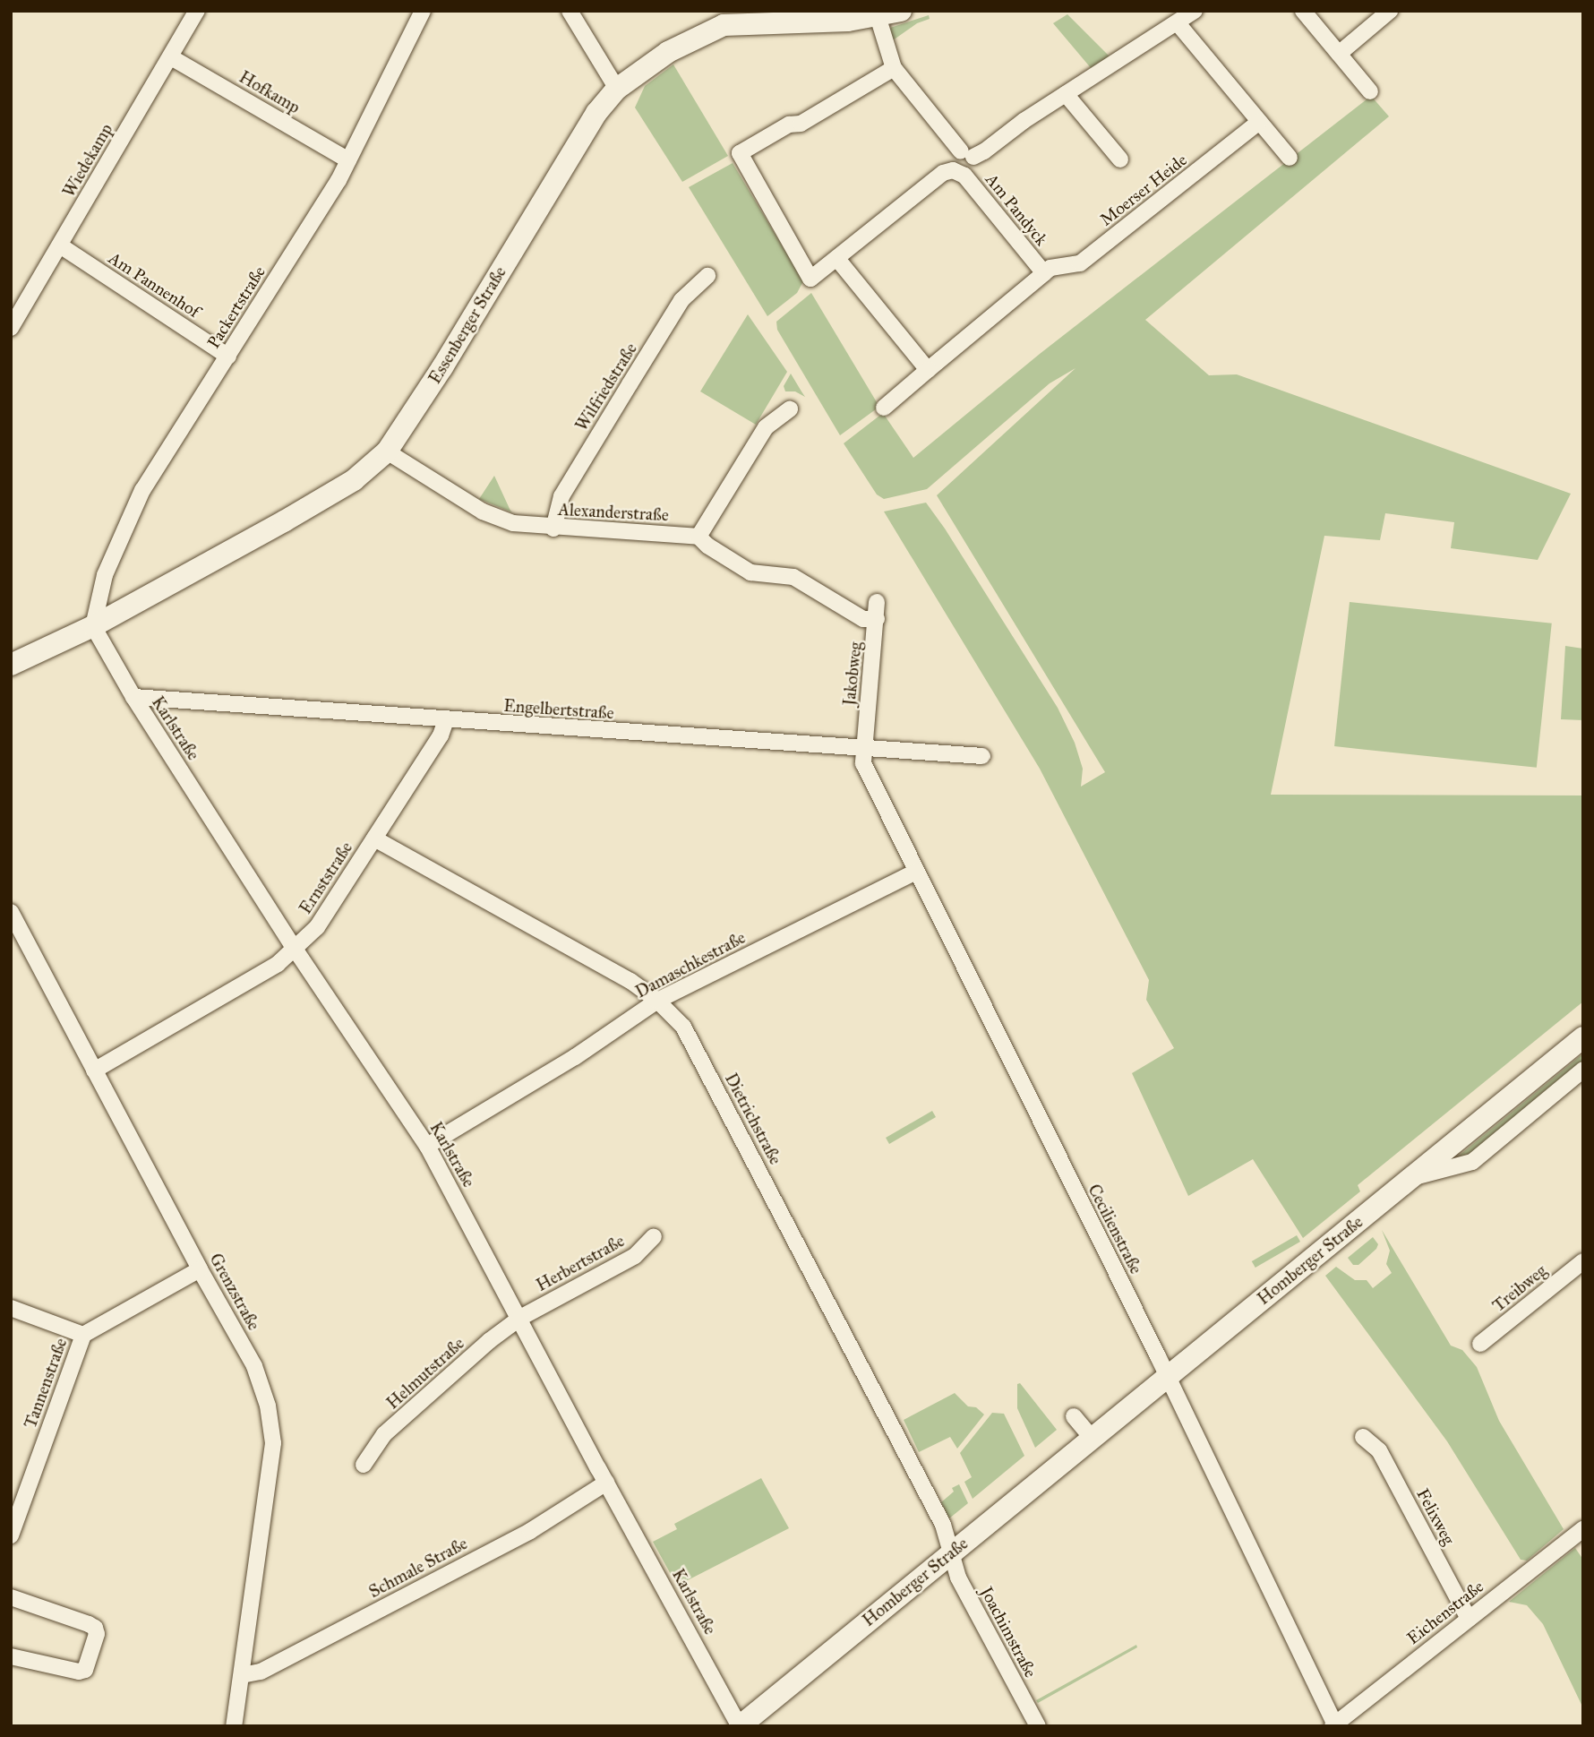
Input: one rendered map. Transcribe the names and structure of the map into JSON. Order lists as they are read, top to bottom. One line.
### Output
{"streets":{"street":["Hofkamp","Wiedekamp","Moerser Heide","Am Pandyck","Am Pannenhof","Packertstraße","Essenberger Straße","Wilfriedstraße","Alexanderstraße","Jakobweg","Engelbertstraße","Karlstraße","Ernststraße","Damaschkestraße","Dietrichstraße","Cecilienstraße","Homberger Straße","Herbertstraße","Treibweg","Grenzstraße","Helmutstraße","Tannenstraße","Felixweg","Schmale Straße","Eichenstraße","Joachimstraße"]},"crossings":[["Hofkamp","Wiedekamp"],["Hofkamp","Packertstraße"],["Wiedekamp","Am Pannenhof"],["Moerser Heide","Am Pandyck"],["Am Pannenhof","Packertstraße"],["Packertstraße","Essenberger Straße"],["Packertstraße","Karlstraße"],["Essenberger Straße","Alexanderstraße"],["Essenberger Straße","Karlstraße"],["Wilfriedstraße","Alexanderstraße"],["Jakobweg","Engelbertstraße"],["Jakobweg","Cecilienstraße"],["Engelbertstraße","Karlstraße"],["Engelbertstraße","Ernststraße"],["Engelbertstraße","Cecilienstraße"],["Karlstraße","Ernststraße"],["Karlstraße","Damaschkestraße"],["Karlstraße","Homberger Straße"],["Karlstraße","Herbertstraße"],["Karlstraße","Helmutstraße"],["Karlstraße","Schmale Straße"],["Ernststraße","Dietrichstraße"],["Ernststraße","Grenzstraße"],["Damaschkestraße","Dietrichstraße"],["Damaschkestraße","Cecilienstraße"],["Dietrichstraße","Homberger Straße"],["Dietrichstraße","Joachimstraße"],["Cecilienstraße","Homberger Straße"],["Cecilienstraße","Eichenstraße"],["Homberger Straße","Joachimstraße"],["Herbertstraße","Helmutstraße"],["Grenzstraße","Tannenstraße"],["Grenzstraße","Schmale Straße"],["Felixweg","Eichenstraße"]]}
